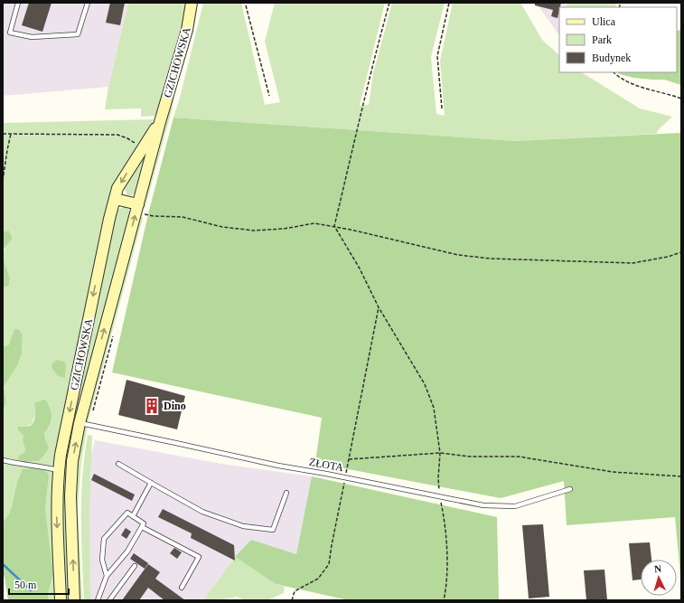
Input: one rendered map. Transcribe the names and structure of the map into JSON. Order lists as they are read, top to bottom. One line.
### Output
{"streets":{"street":["GZICHOWSKA"],"lane":["ZŁOTA"]},"crossings":[["GZICHOWSKA","ZŁOTA"]],"places":{"building":["Dino"]},"legend":["Ulica","Park","Budynek"],"scale_bar":"50 m","north":"top"}
